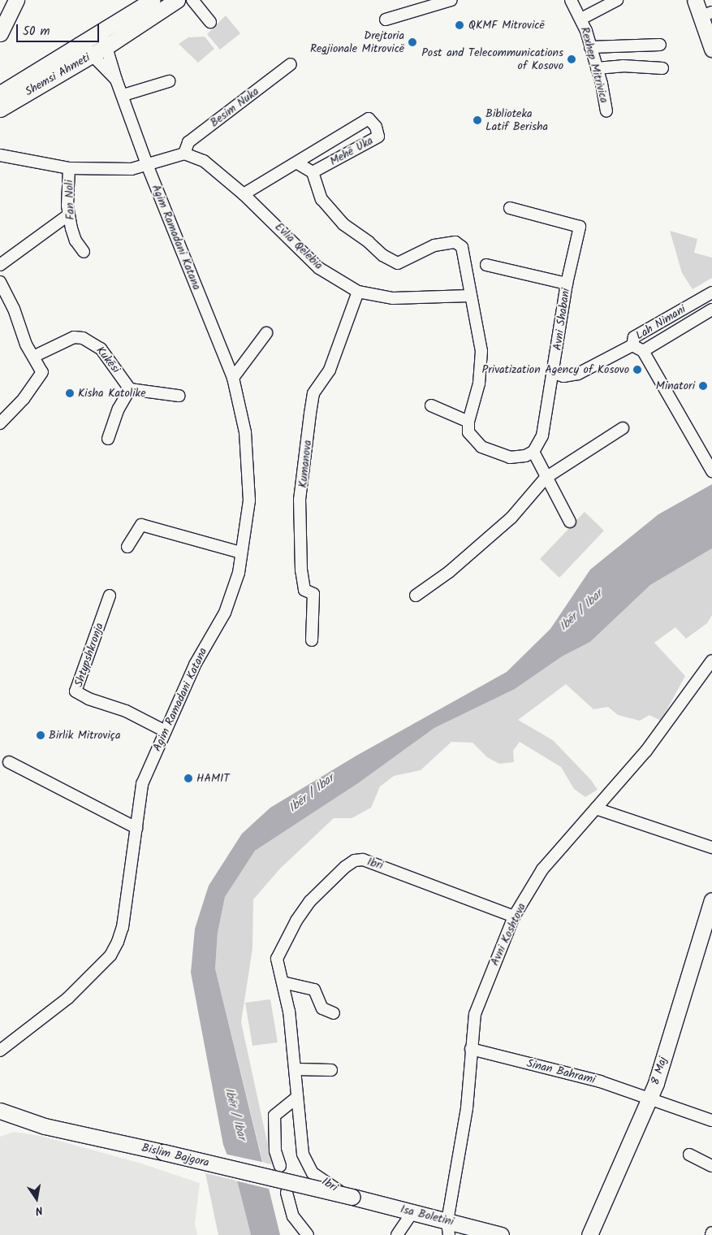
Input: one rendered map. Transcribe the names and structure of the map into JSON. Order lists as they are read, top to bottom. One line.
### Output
{"streets":{"main road":["Shemsi Ahmeti","8 Maj","Bislim Bajgora","Isa Boletini"],"street":["Rexhep Mitrivica","Besim Nuka","Mehë Uka","Fan Noli","Agim Ramadani Katana","Evlia Qelebia","Avni Shabani","Lah Nimani","Kukësi","Kumanova","Shtypshkronja","Ibri","Avni Koshtova","Sinan Bahrami"]},"crossings":[["Shemsi Ahmeti","Agim Ramadani Katana"],["Besim Nuka","Evlia Qelebia"],["Mehë Uka","Evlia Qelebia"],["Fan Noli","Agim Ramadani Katana"],["Agim Ramadani Katana","Shtypshkronja"],["Evlia Qelebia","Kumanova"],["Ibri","Avni Koshtova"],["Ibri","Bislim Bajgora"],["Ibri","Isa Boletini"],["Avni Koshtova","Sinan Bahrami"],["Avni Koshtova","Isa Boletini"],["8 Maj","Sinan Bahrami"],["Bislim Bajgora","Isa Boletini"]],"water":["Ibër / Ibar"],"places":["QKMF Mitrovicë","Drejtoria Regjionale Mitrovicë","Post and Telecommunications of Kosovo","Biblioteka Latif Berisha","Privatization Agency of Kosovo","Minatori","Kisha Katolike","Birlik Mitroviça","HAMIT"],"scale_bar":"50 m","north":"bottom"}
